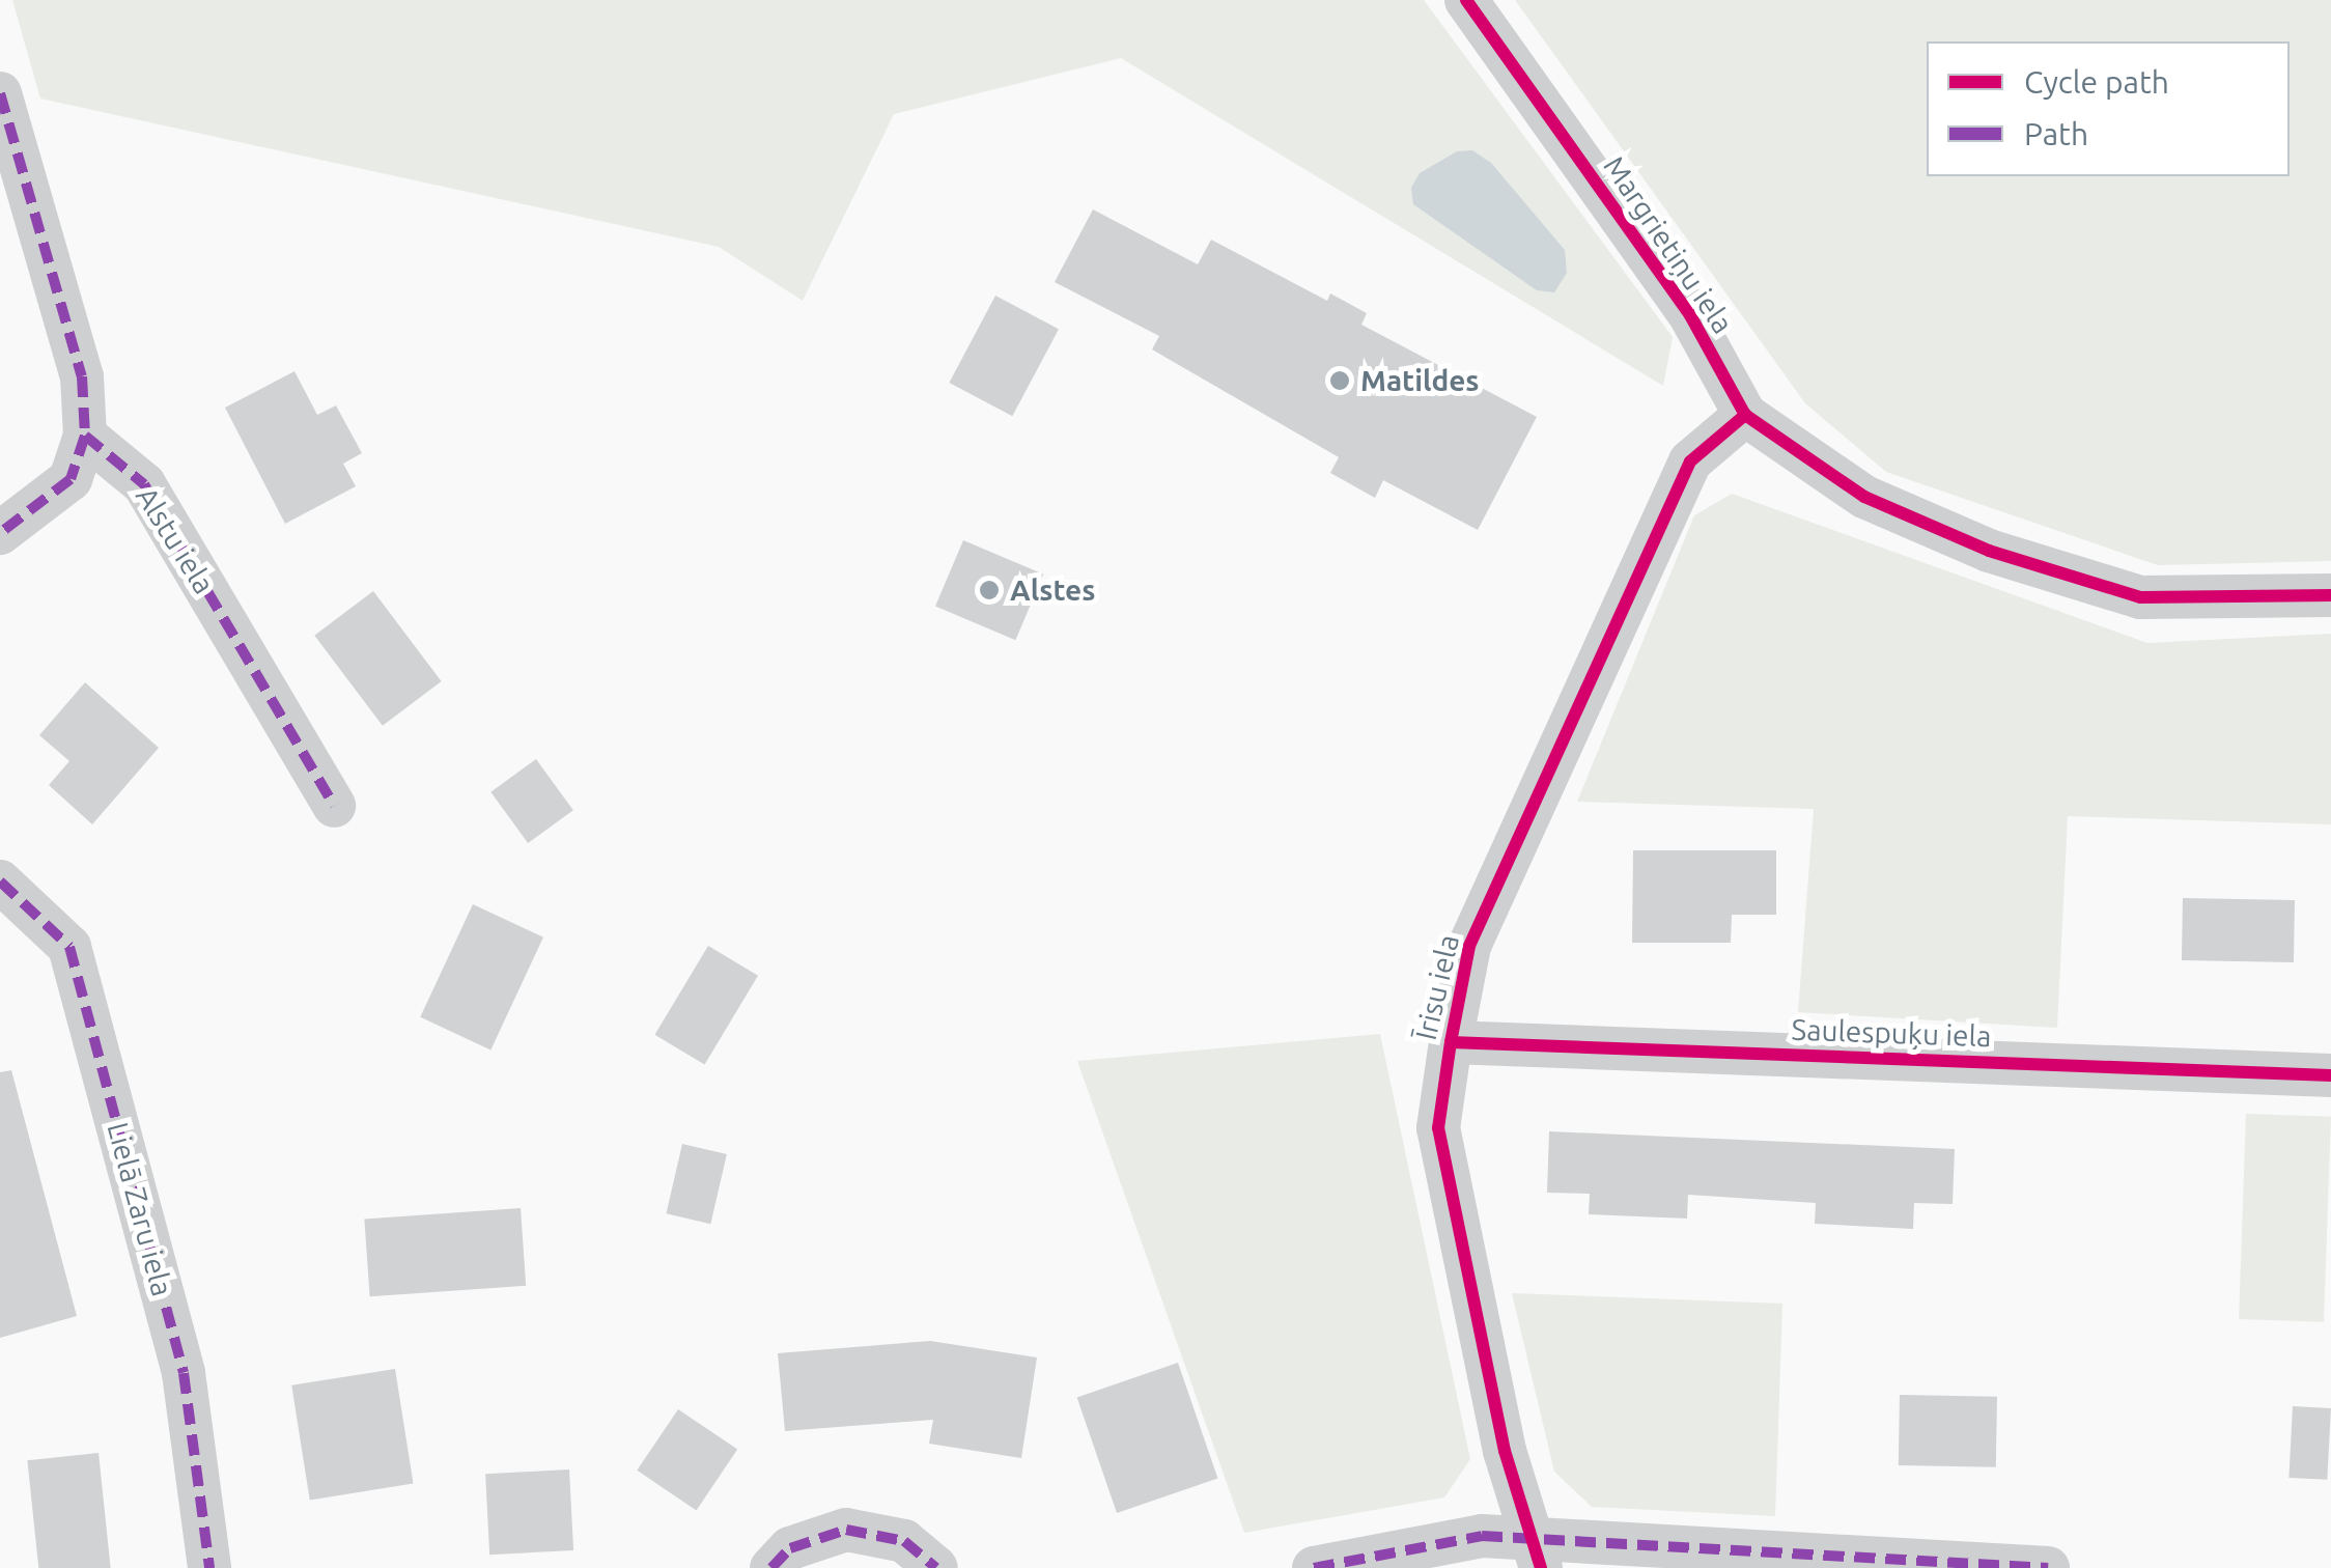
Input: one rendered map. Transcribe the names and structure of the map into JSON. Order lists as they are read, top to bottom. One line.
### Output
{"streets":{"street":["Margrietiņu iela","Alstu iela","Īrisu iela","Saulespuķu iela","Lielā Zaru iela"]},"crossings":[["Margrietiņu iela","Īrisu iela"],["Īrisu iela","Saulespuķu iela"]],"places":["Matildes","Alstes"],"legend":["Cycle path","Path"]}
